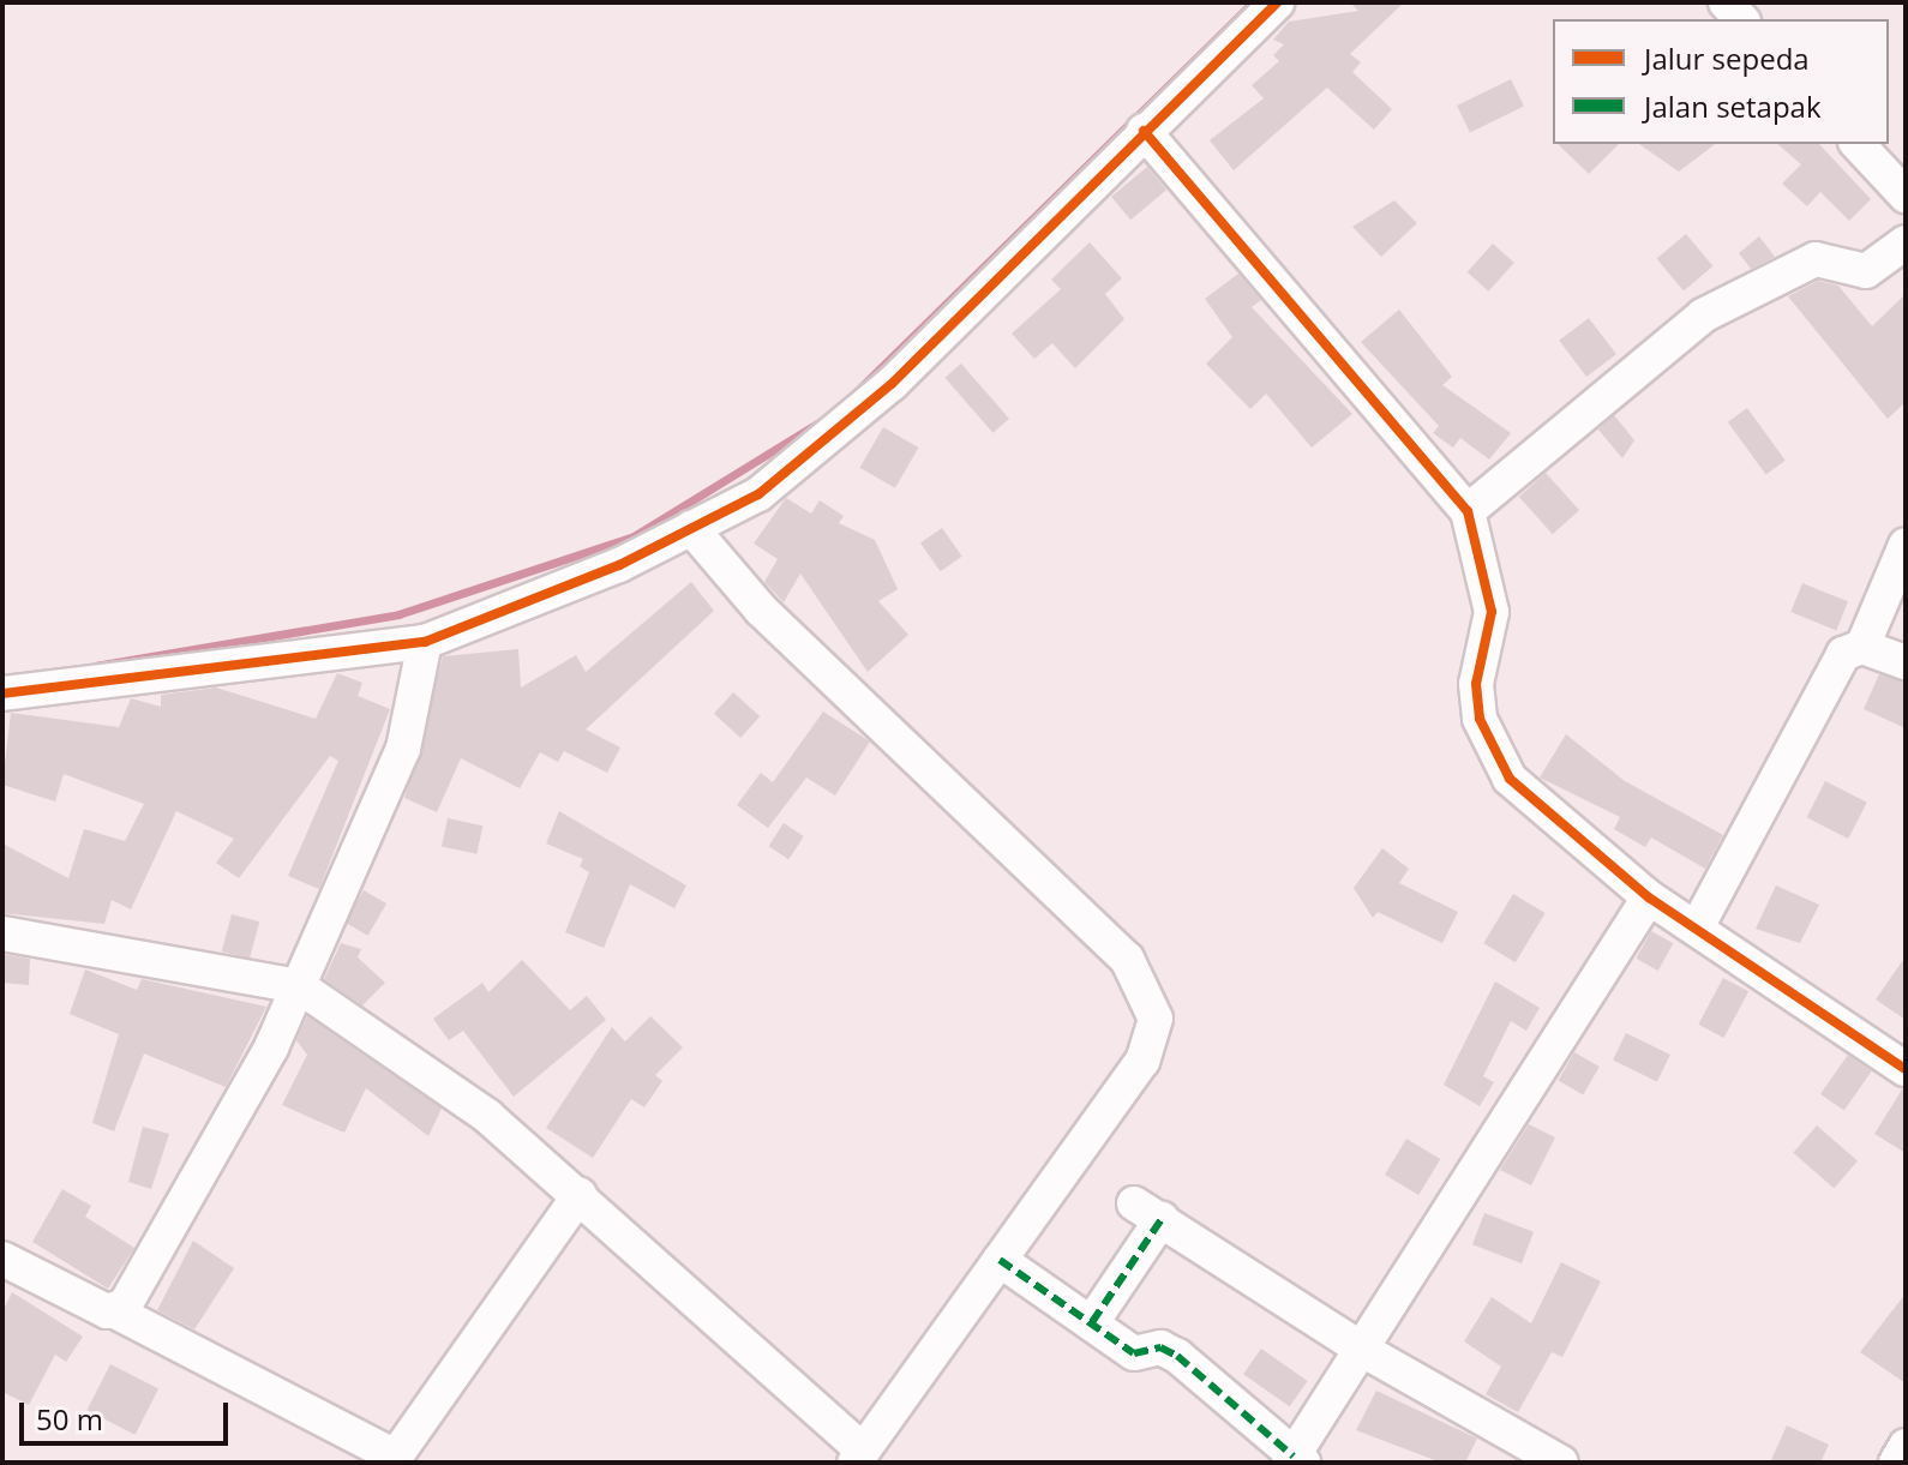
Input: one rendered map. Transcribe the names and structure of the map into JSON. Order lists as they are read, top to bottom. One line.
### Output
{"legend":["Jalur sepeda","Jalan setapak"],"scale_bar":"50 m"}
